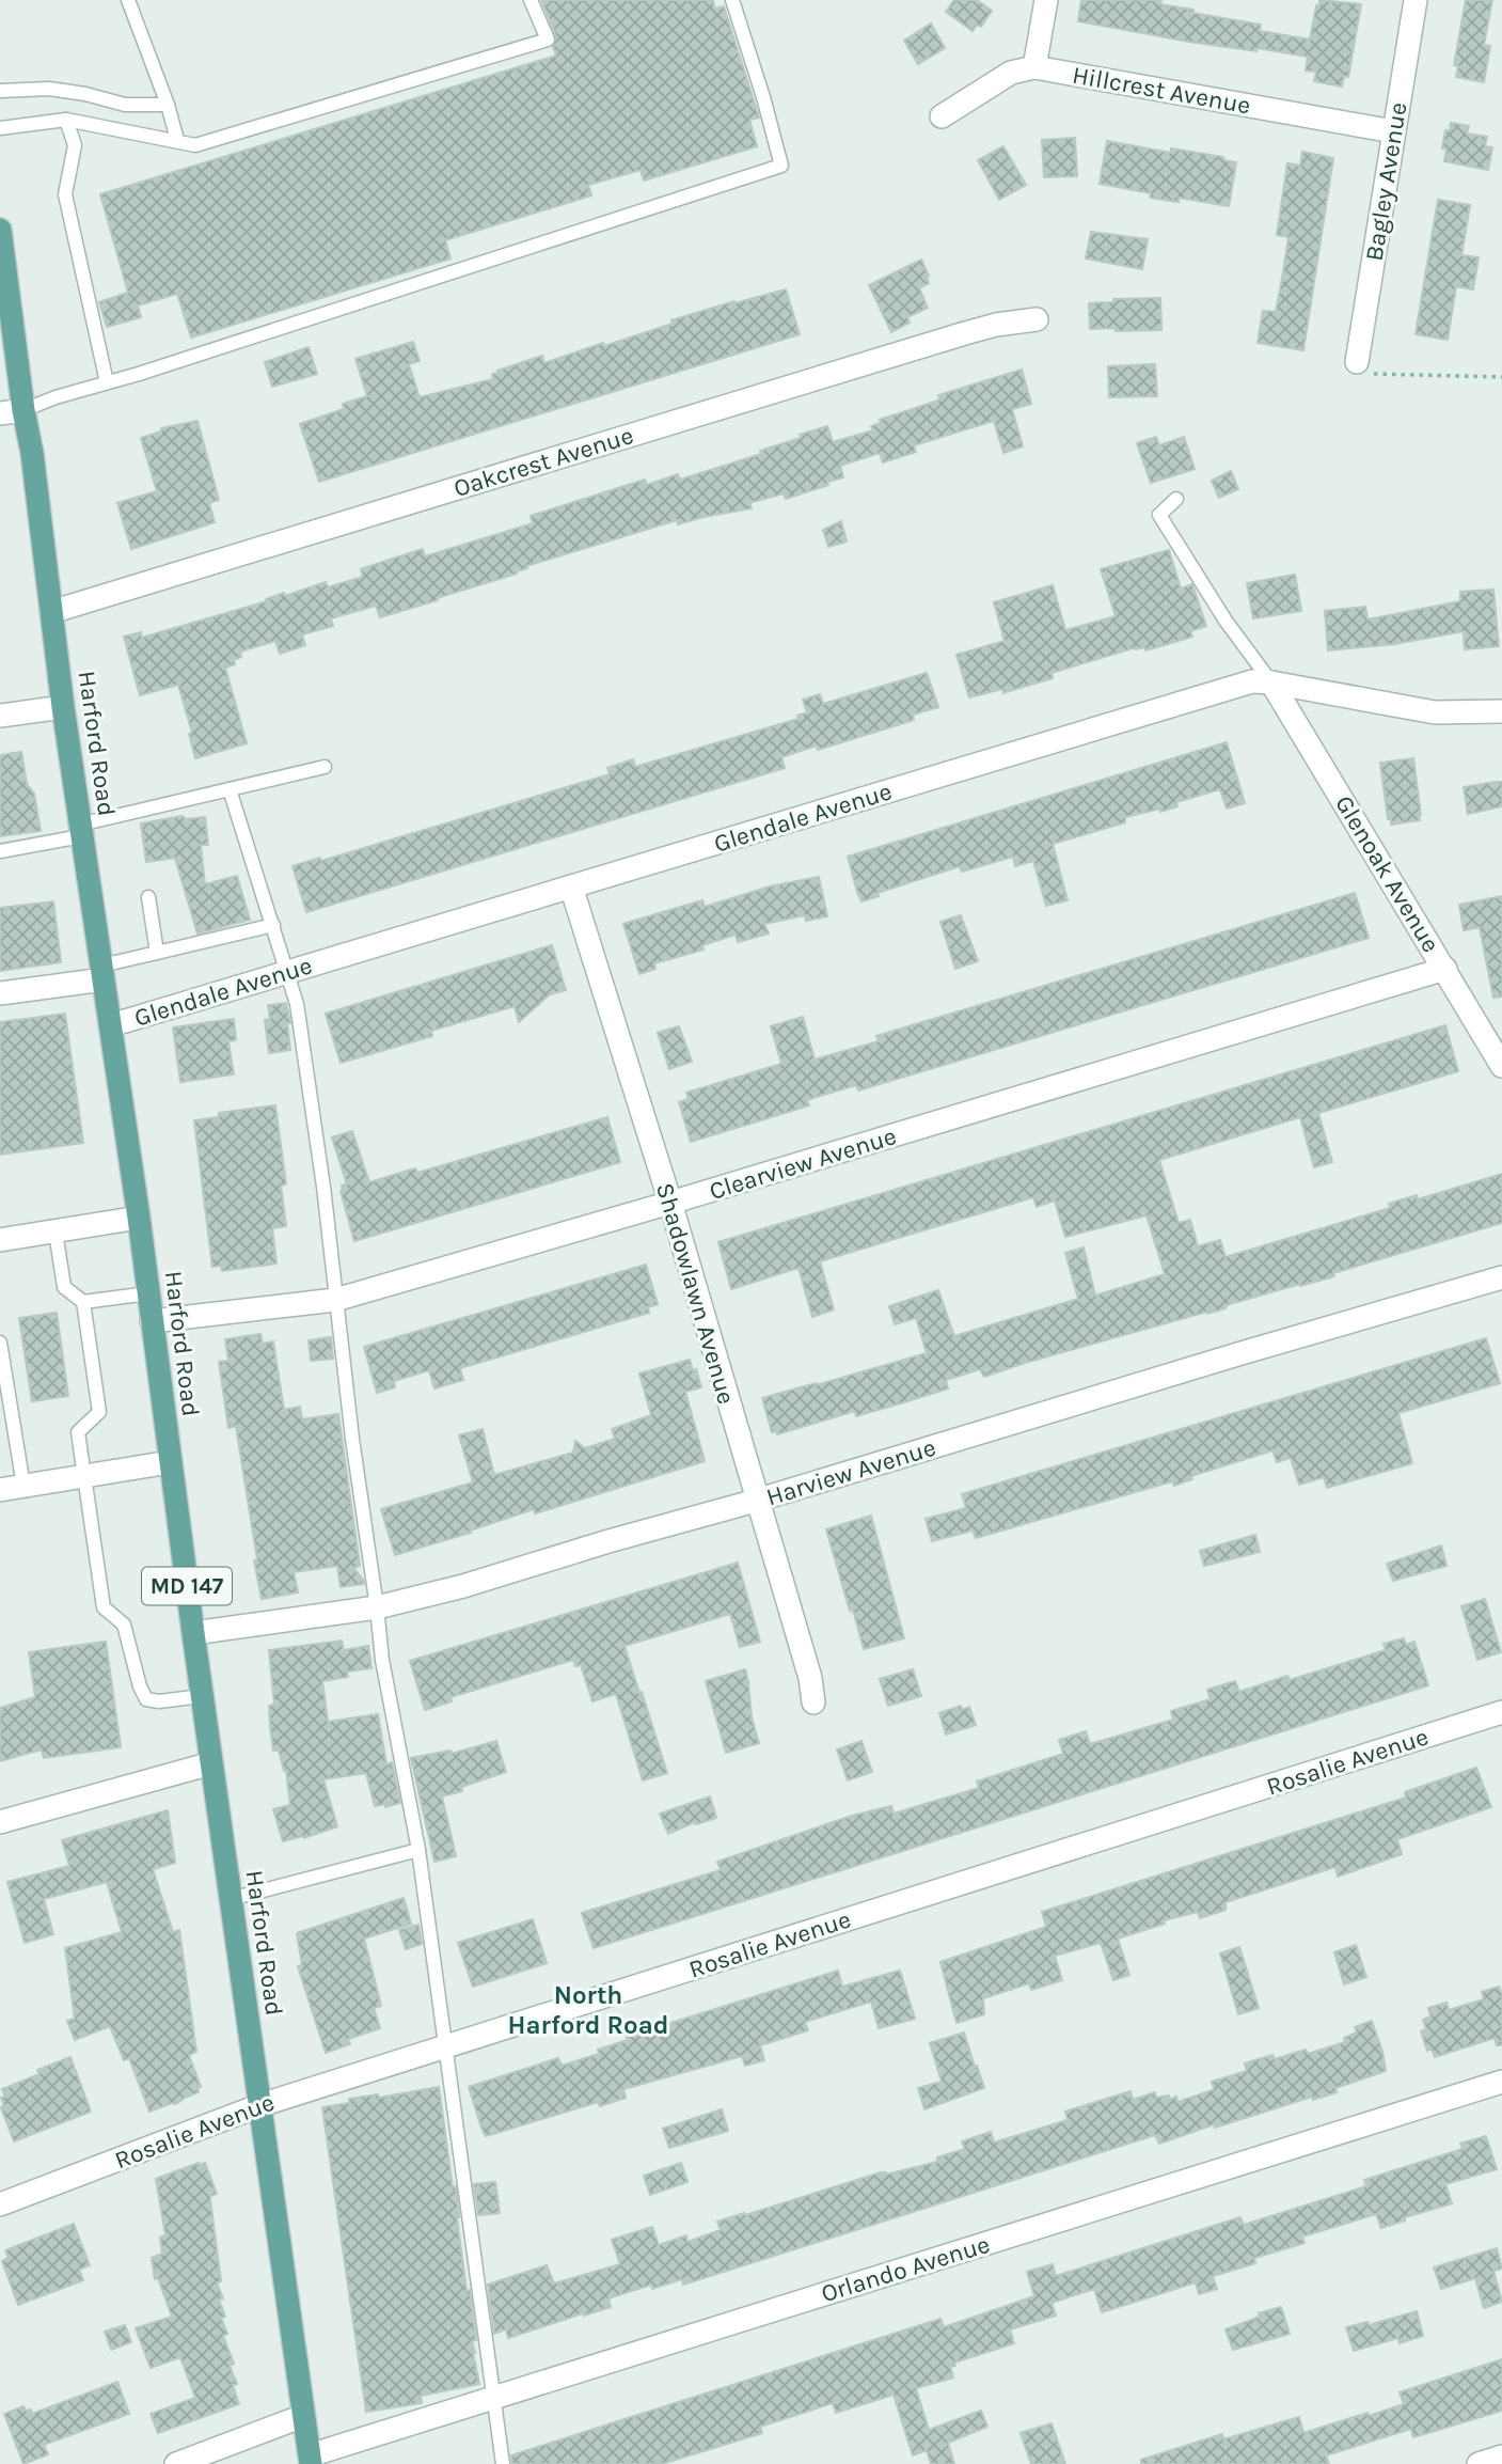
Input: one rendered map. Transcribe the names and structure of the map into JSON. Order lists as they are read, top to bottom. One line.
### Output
{"streets":{"main road":["Harford Road","MD 147"],"street":["Hillcrest Avenue","Bagley Avenue","Oakcrest Avenue","Glendale Avenue","Glenoak Avenue","Clearview Avenue","Shadowlawn Avenue","Harview Avenue","Rosalie Avenue","Orlando Avenue"]},"crossings":[["Hillcrest Avenue","Bagley Avenue"],["Oakcrest Avenue","Harford Road"],["Harford Road","Glendale Avenue"],["Harford Road","Clearview Avenue"],["Harford Road","Harview Avenue"],["Harford Road","Rosalie Avenue"],["Harford Road","Orlando Avenue"],["Glendale Avenue","Glenoak Avenue"],["Glendale Avenue","Shadowlawn Avenue"],["Glenoak Avenue","Clearview Avenue"],["Clearview Avenue","Shadowlawn Avenue"],["Shadowlawn Avenue","Harview Avenue"]],"districts":["North Harford Road"]}
